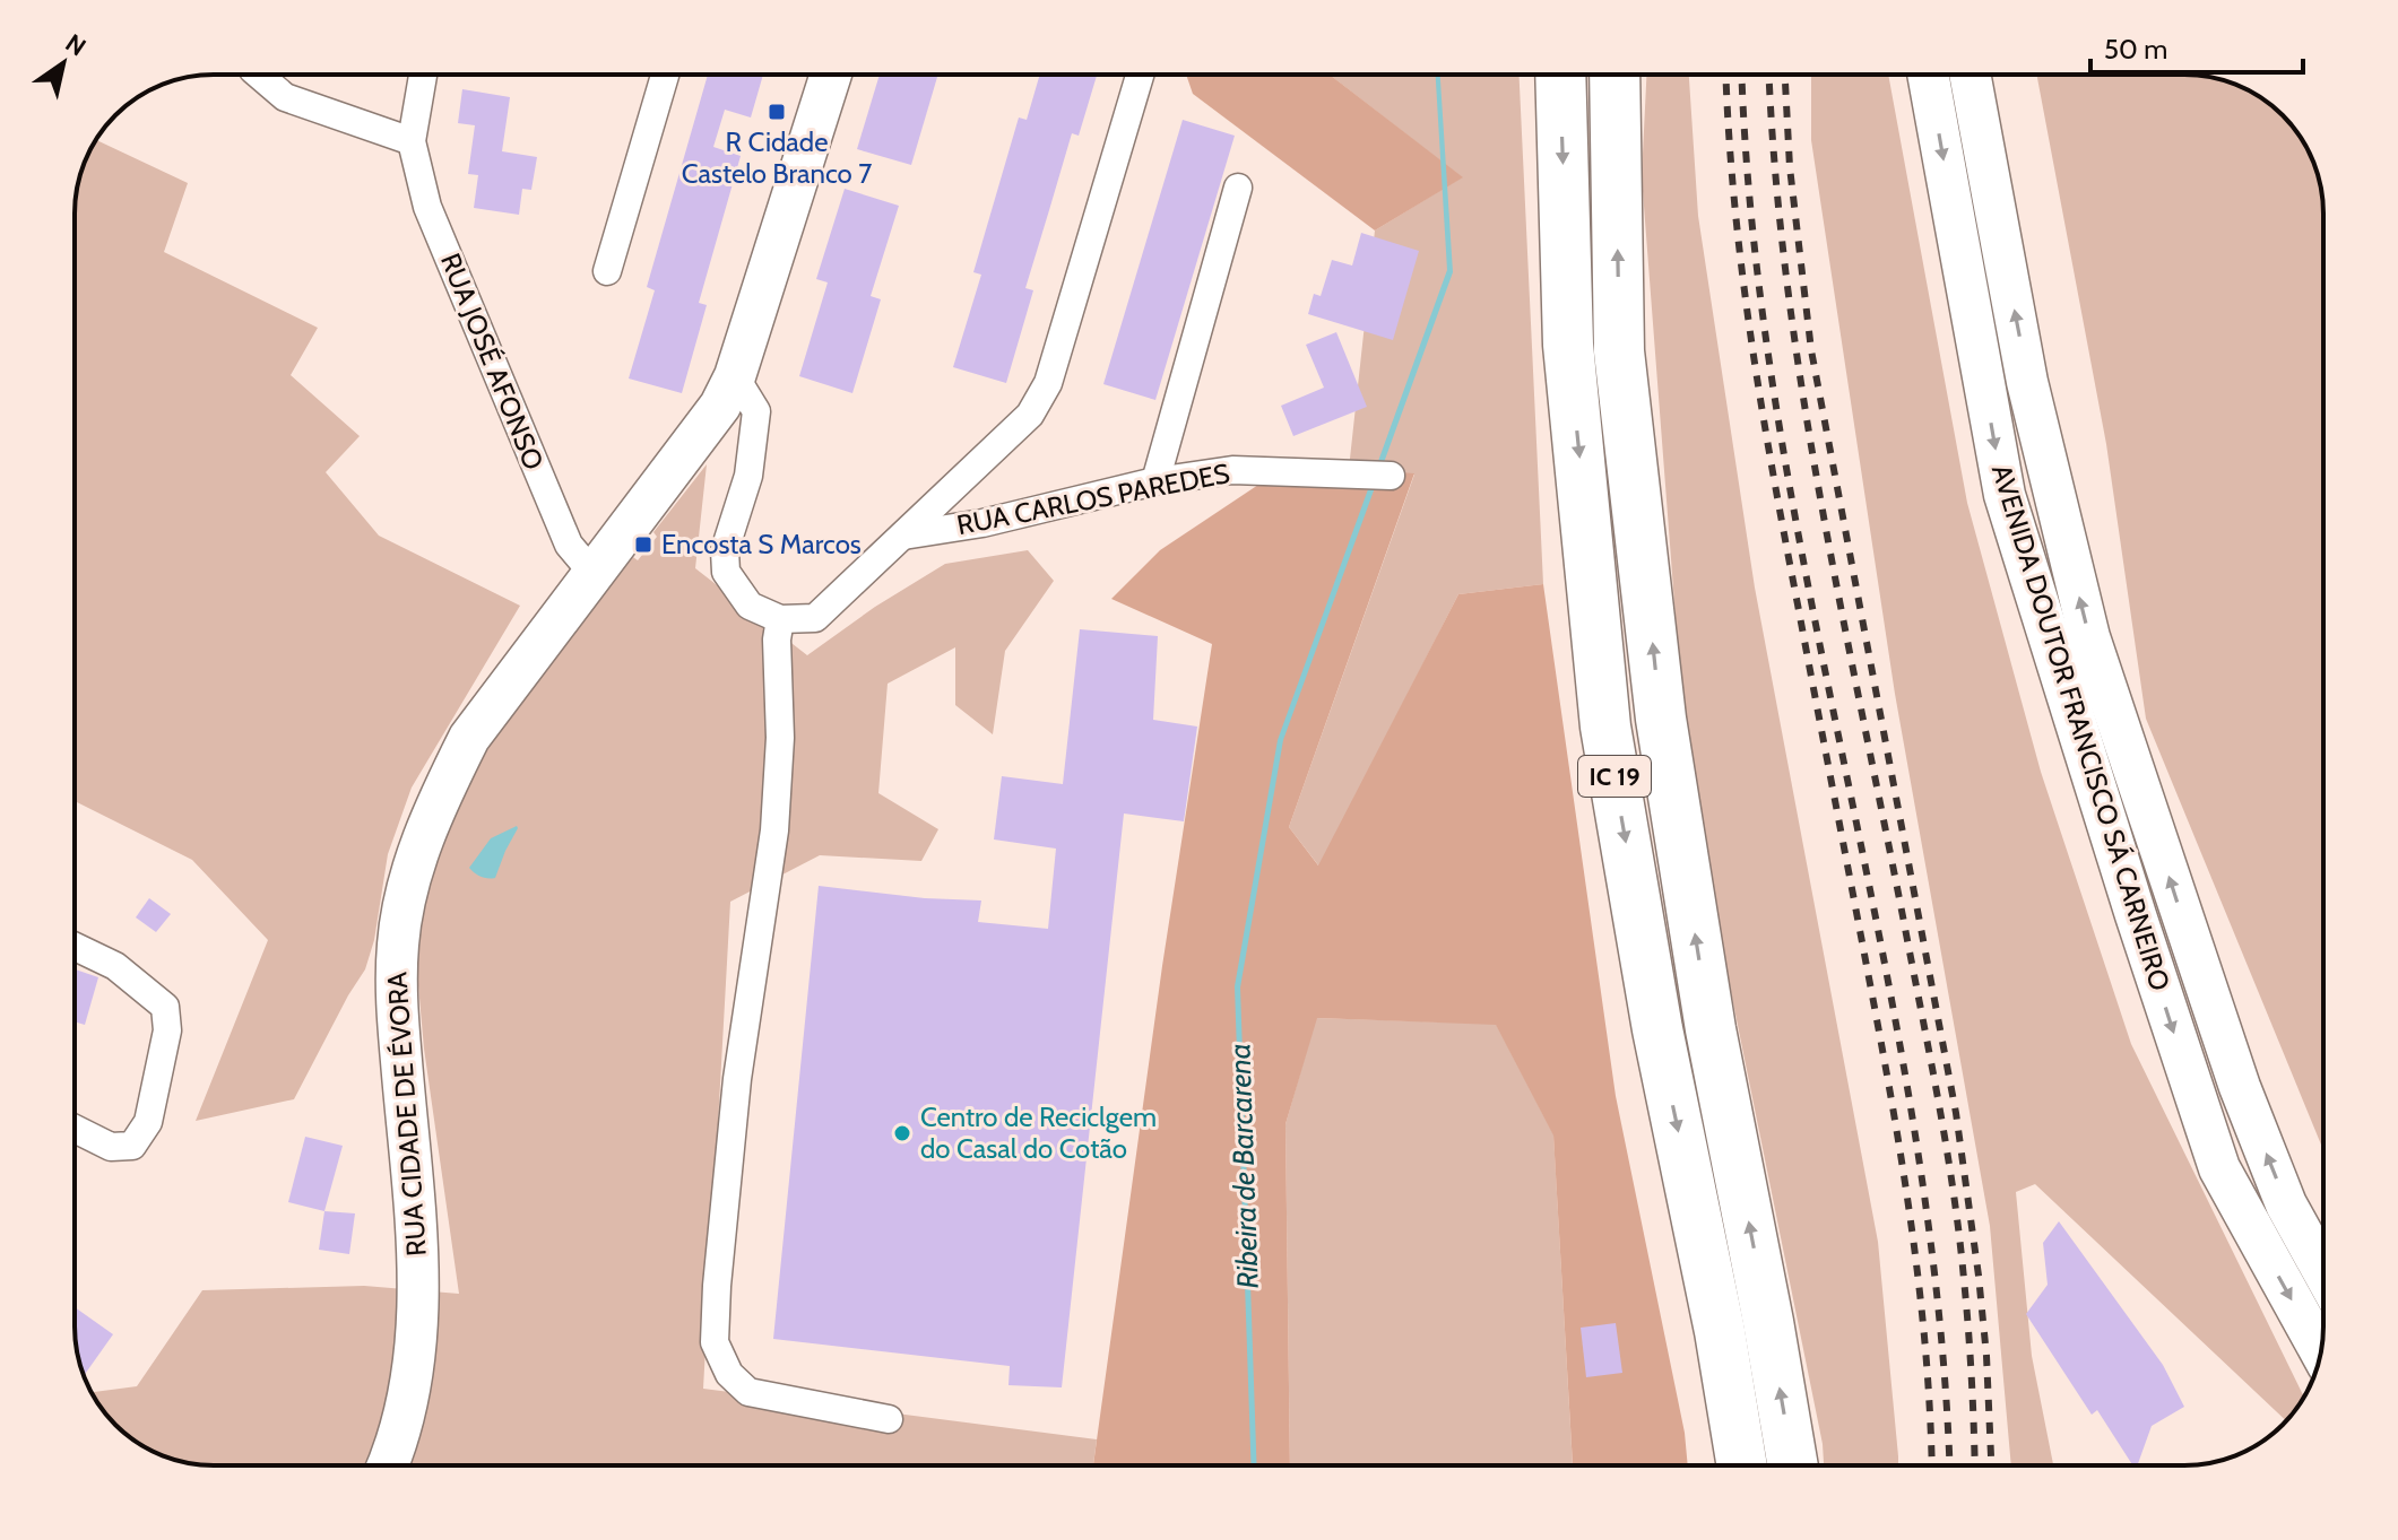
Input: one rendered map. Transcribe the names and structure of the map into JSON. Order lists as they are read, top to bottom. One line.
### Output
{"streets":{"highway":["IC 19"],"main road":["AVENIDA DOUTOR FRANCISCO SÁ CARNEIRO","RUA CIDADE DE ÉVORA"],"street":["RUA JOSÉ AFONSO","RUA CARLOS PAREDES"]},"crossings":[["RUA JOSÉ AFONSO","RUA CIDADE DE ÉVORA"]],"water":["Ribeira de Barcarena"],"places":{"transit":["R Cidade Castelo Branco 7","Encosta S Marcos"],"other":["Centro de Reciclgem do Casal do Cotão"]},"scale_bar":"50 m","north":"top right"}
